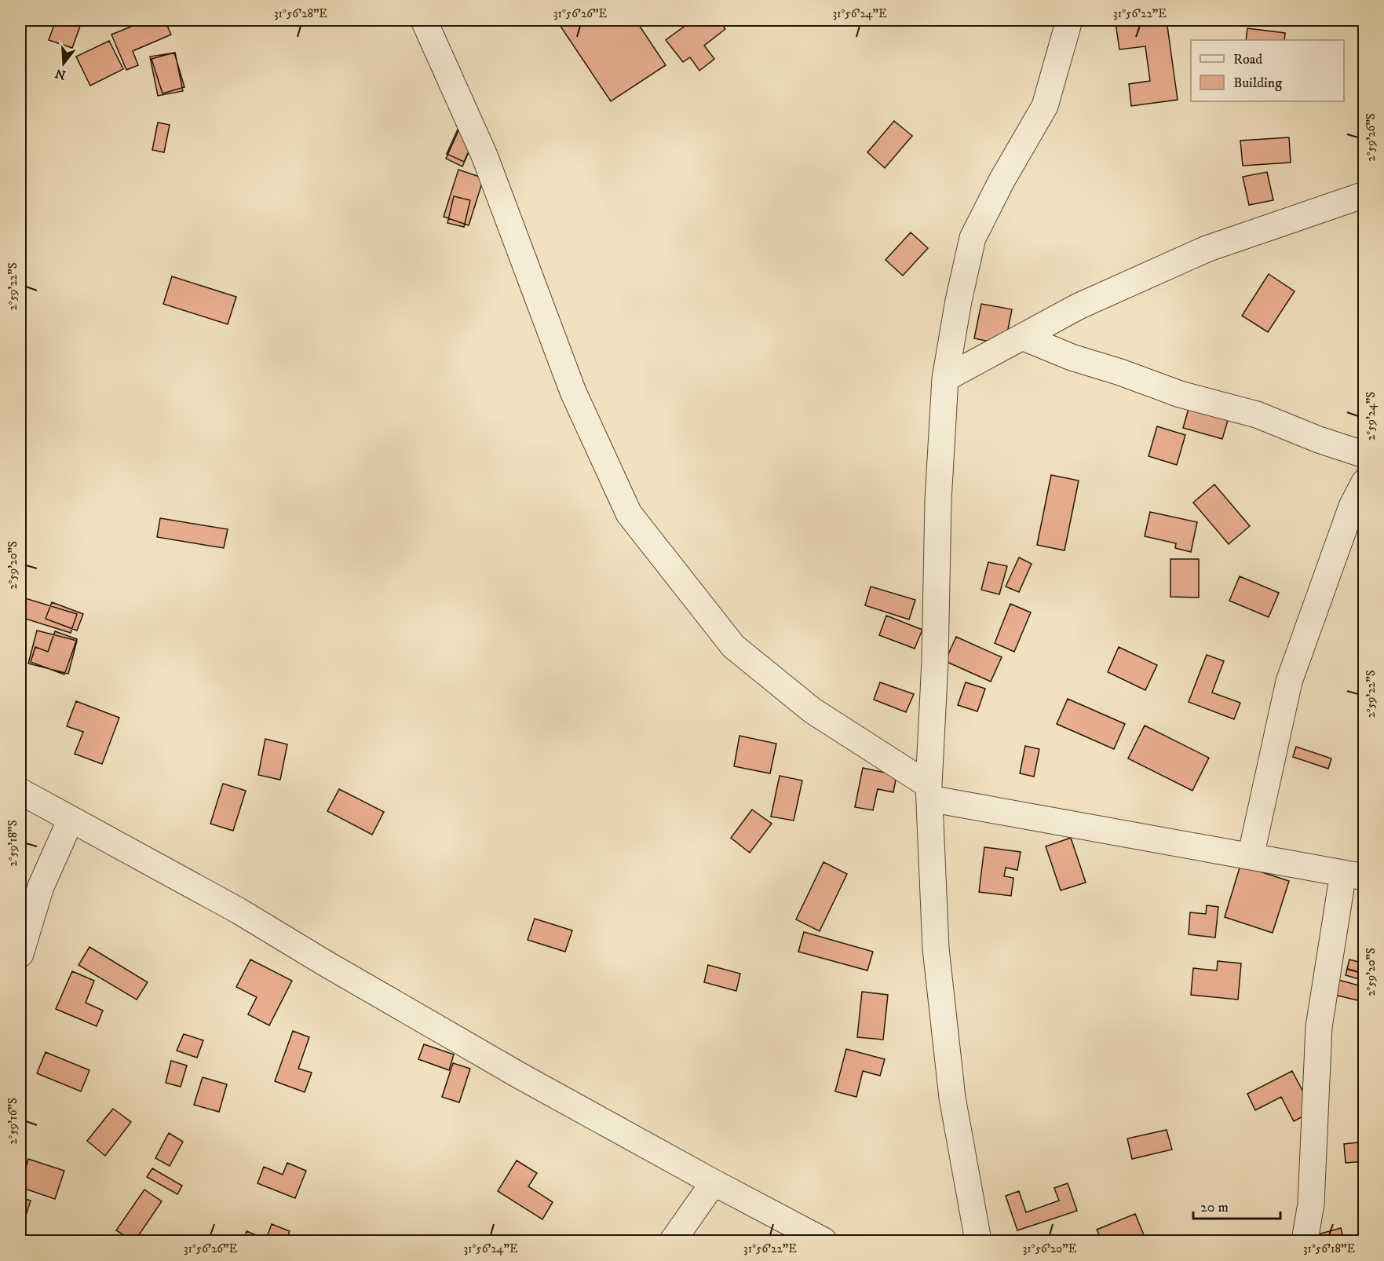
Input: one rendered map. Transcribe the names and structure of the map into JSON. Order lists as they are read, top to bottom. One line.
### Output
{"legend":["Road","Building"],"scale_bar":"20 m","north":"bottom","coordinates":["31°56'28\"E","31°56'26\"E","31°56'24\"E","31°56'22\"E","2°59'26\"S","2°59'22\"S","2°59'24\"S","2°59'20\"S","2°59'18\"S","2°59'16\"S","31°56'20\"E","31°56'18\"E"]}
